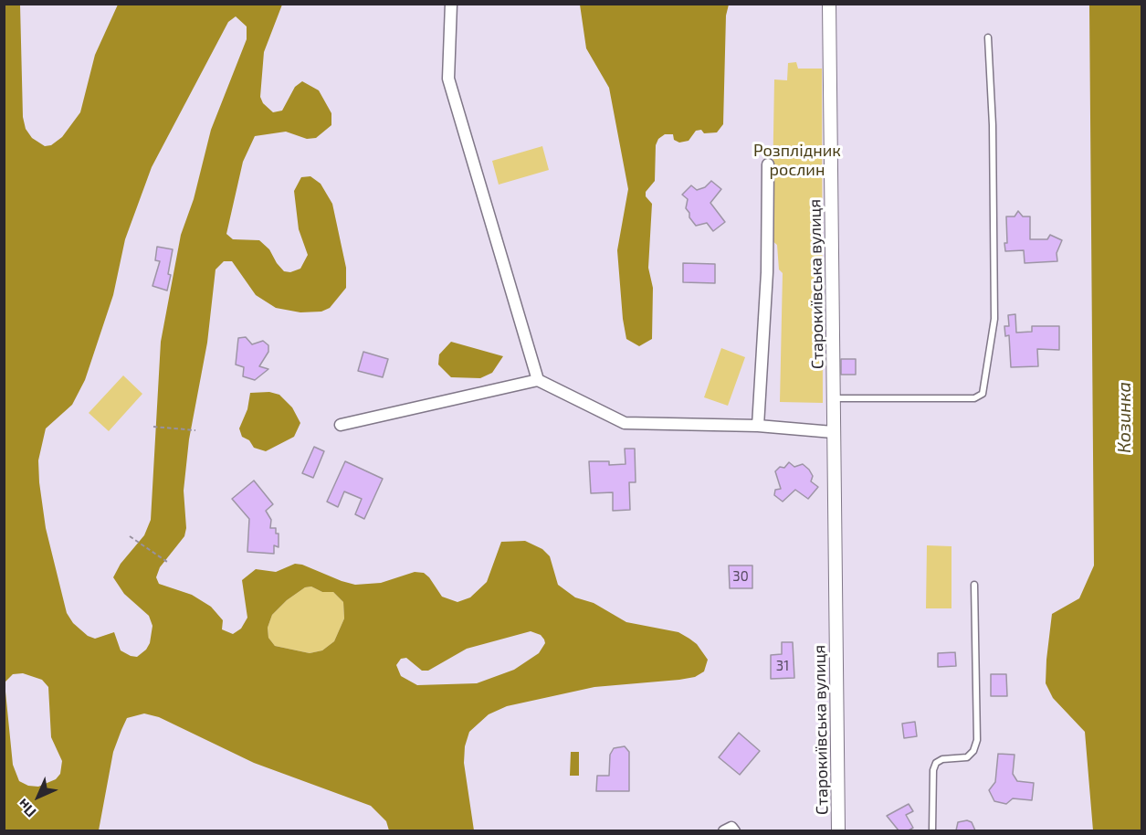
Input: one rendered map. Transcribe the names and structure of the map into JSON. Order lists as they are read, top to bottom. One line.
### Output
{"streets":{"street":["Старокиївська вулиця"]},"water":["Козинка"],"parks":["Розплідник рослин"],"house_numbers":["30","31"],"north":"bottom left"}
